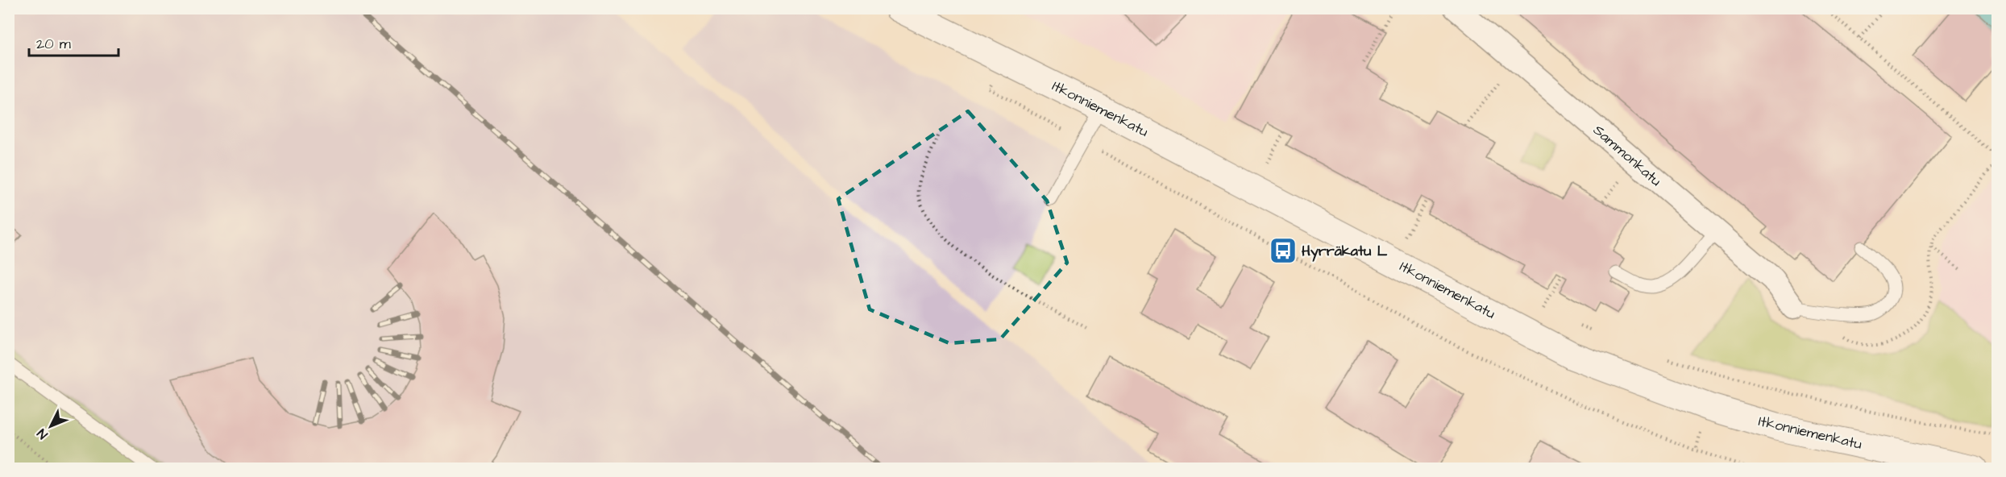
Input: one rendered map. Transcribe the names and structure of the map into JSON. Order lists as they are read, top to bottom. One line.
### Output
{"streets":{"main road":["Itkonniemenkatu"],"street":["Sammonkatu"]},"places":{"bus stop":["Hyrräkatu L"]},"scale_bar":"20 m","north":"bottom left"}
